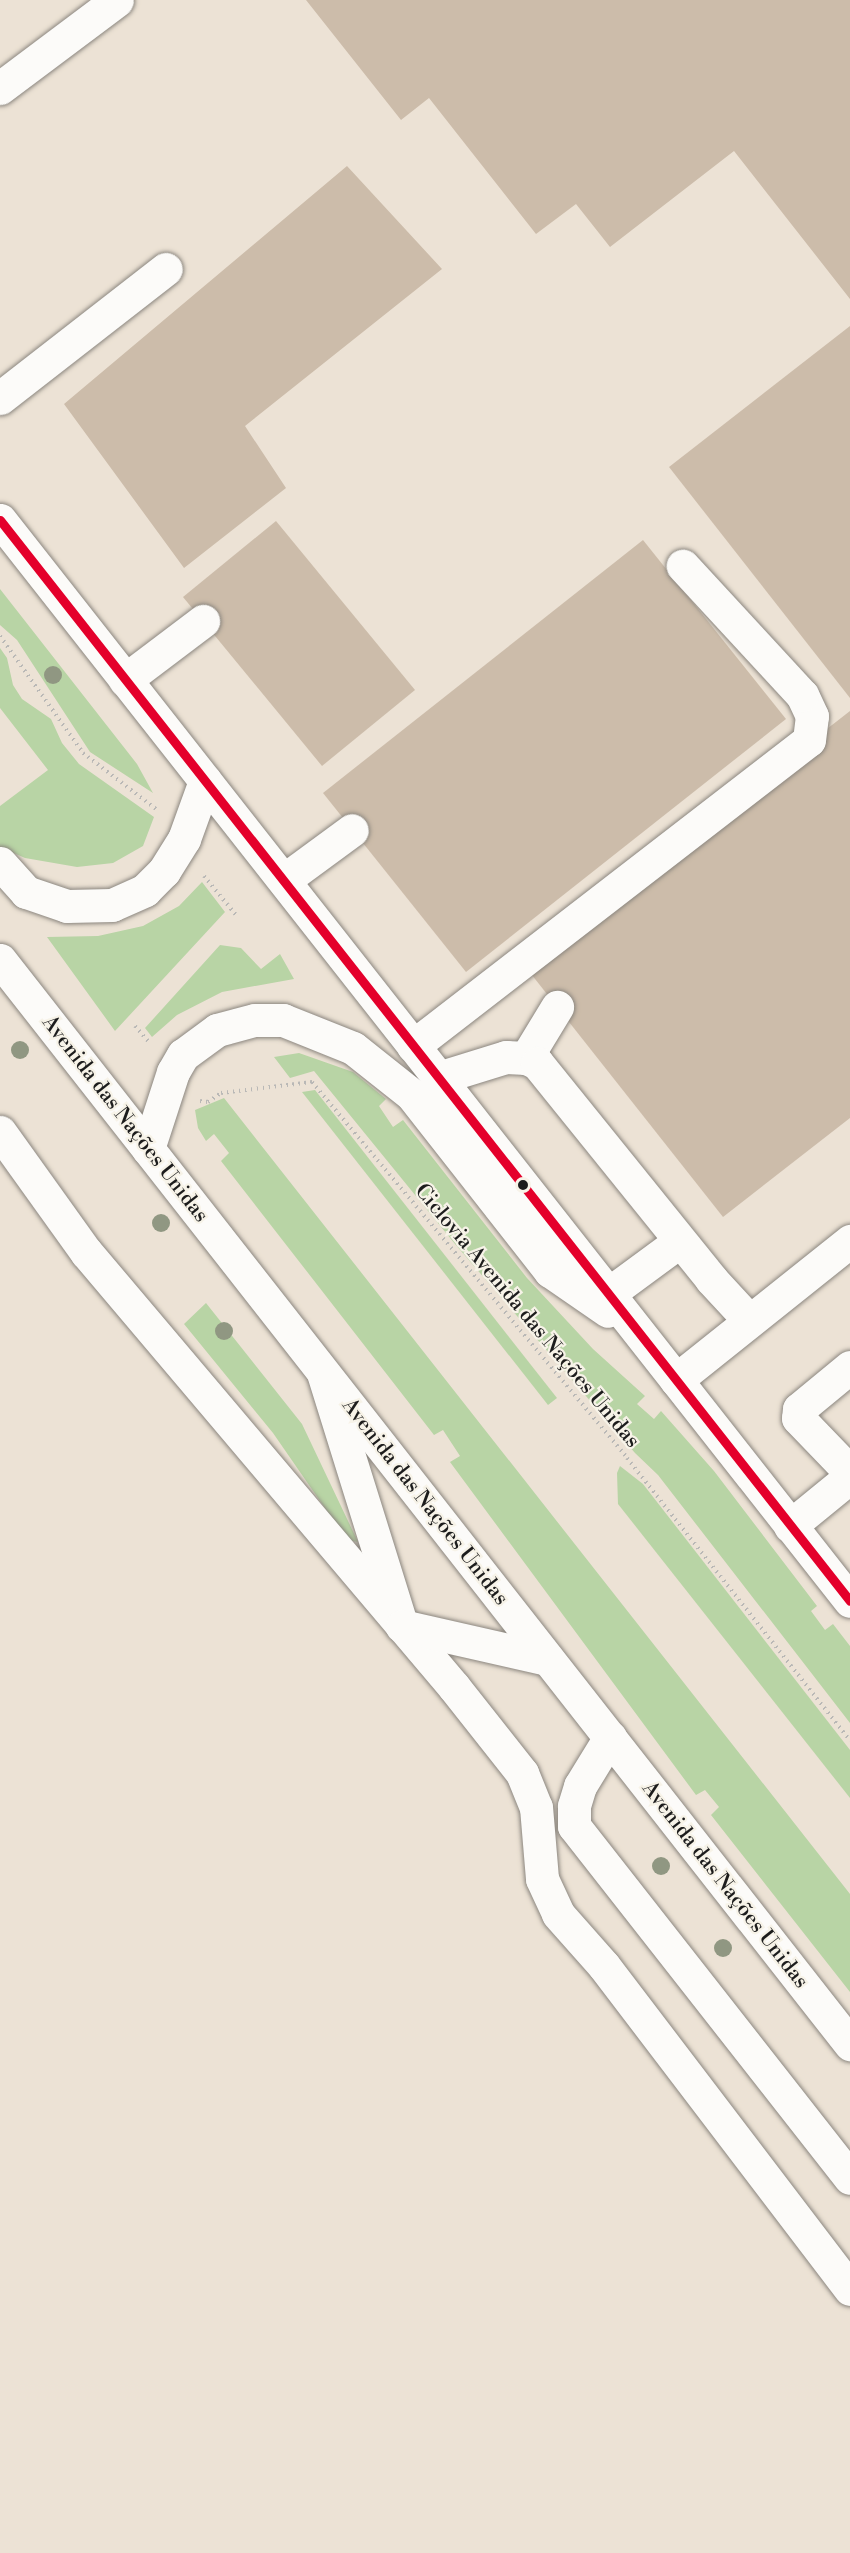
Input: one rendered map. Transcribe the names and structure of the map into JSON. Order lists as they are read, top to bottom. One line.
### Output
{"streets":{"main road":["Avenida das Nações Unidas"],"path":["Ciclovia Avenida das Nações Unidas"]}}
